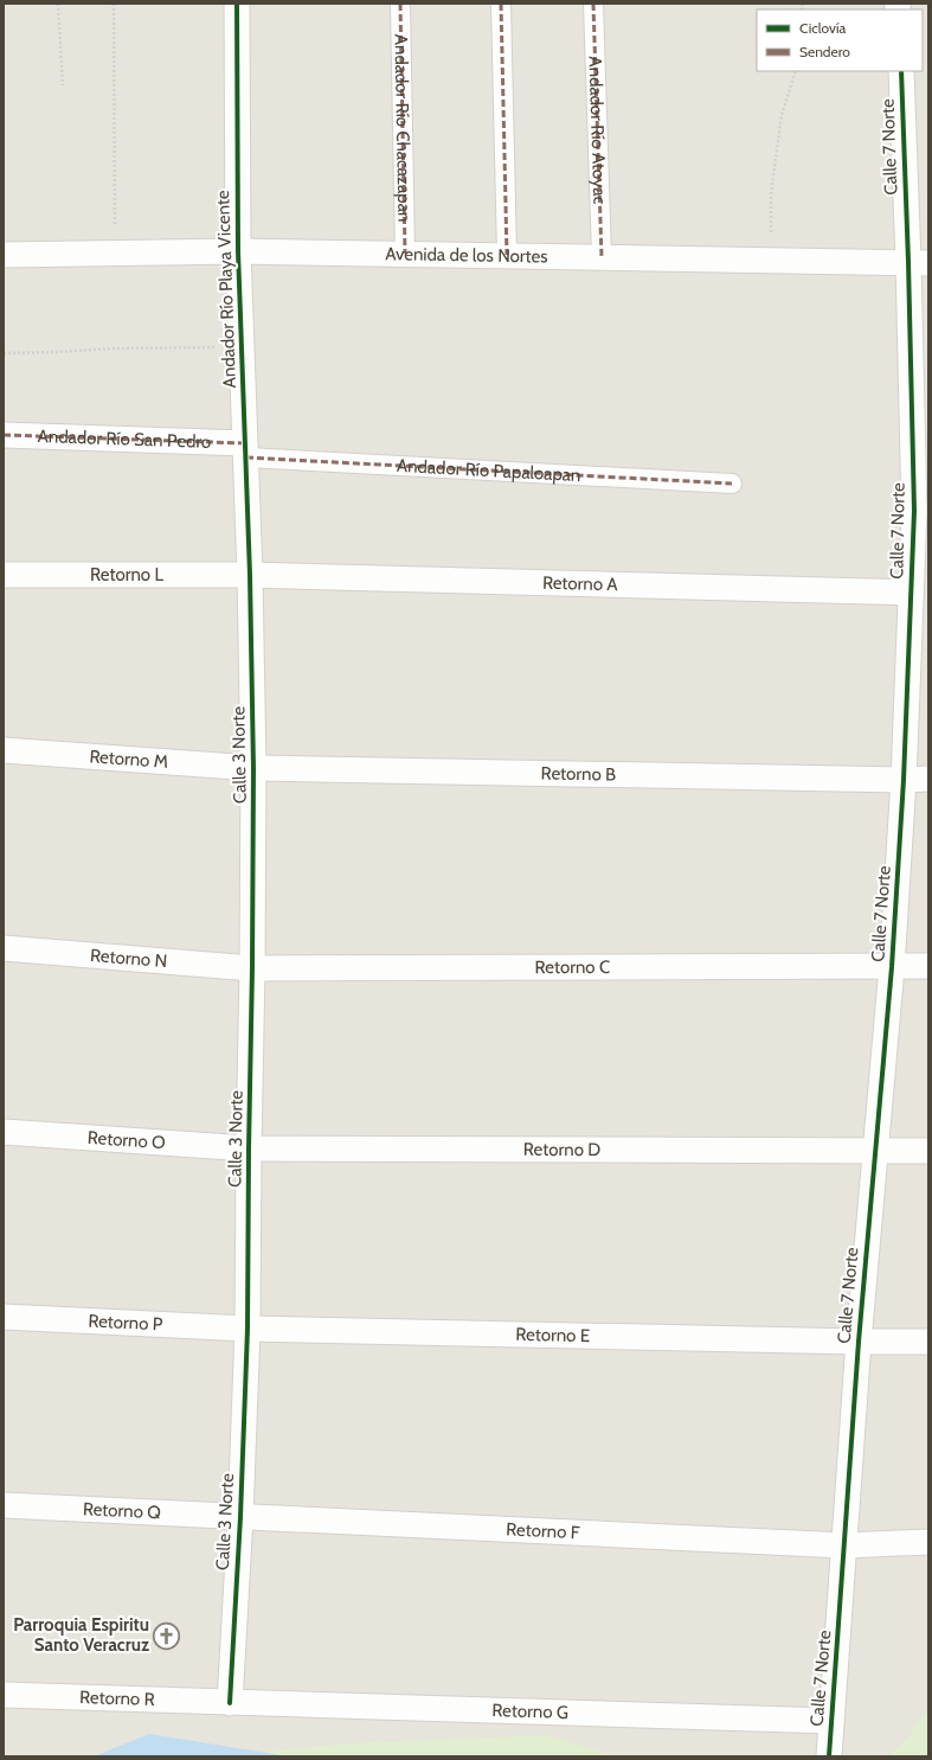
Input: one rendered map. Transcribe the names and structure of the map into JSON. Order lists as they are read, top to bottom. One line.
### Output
{"streets":{"street":["Andador Río Chacazapan","Andador Río Atoyac","Calle 7 Norte","Avenida de los Nortes","Andador Río Playa Vicente","Andador Río San Pedro","Andador Río Papaloapan","Retorno L","Retorno A","Calle 3 Norte","Retorno M","Retorno B","Retorno N","Retorno C","Retorno O","Retorno D","Retorno P","Retorno E","Retorno Q","Retorno F","Retorno R","Retorno G"]},"crossings":[["Andador Río Chacazapan","Avenida de los Nortes"],["Andador Río Atoyac","Avenida de los Nortes"],["Calle 7 Norte","Avenida de los Nortes"],["Calle 7 Norte","Retorno A"],["Calle 7 Norte","Retorno B"],["Calle 7 Norte","Retorno C"],["Calle 7 Norte","Retorno D"],["Calle 7 Norte","Retorno E"],["Calle 7 Norte","Retorno F"],["Calle 7 Norte","Retorno G"],["Avenida de los Nortes","Andador Río Playa Vicente"],["Andador Río Playa Vicente","Andador Río San Pedro"],["Andador Río Playa Vicente","Andador Río Papaloapan"],["Andador Río Playa Vicente","Retorno L"],["Andador Río Playa Vicente","Retorno A"],["Andador Río Playa Vicente","Calle 3 Norte"],["Andador Río San Pedro","Andador Río Papaloapan"],["Retorno L","Retorno A"],["Retorno L","Calle 3 Norte"],["Retorno A","Calle 3 Norte"],["Calle 3 Norte","Retorno M"],["Calle 3 Norte","Retorno B"],["Calle 3 Norte","Retorno N"],["Calle 3 Norte","Retorno C"],["Calle 3 Norte","Retorno O"],["Calle 3 Norte","Retorno D"],["Calle 3 Norte","Retorno P"],["Calle 3 Norte","Retorno E"],["Calle 3 Norte","Retorno Q"],["Calle 3 Norte","Retorno F"],["Calle 3 Norte","Retorno R"],["Calle 3 Norte","Retorno G"],["Retorno M","Retorno B"],["Retorno N","Retorno C"],["Retorno O","Retorno D"],["Retorno P","Retorno E"],["Retorno Q","Retorno F"],["Retorno R","Retorno G"]],"places":{"church":["Parroquia Espiritu Santo Veracruz"]},"legend":["Ciclovía","Sendero"]}
